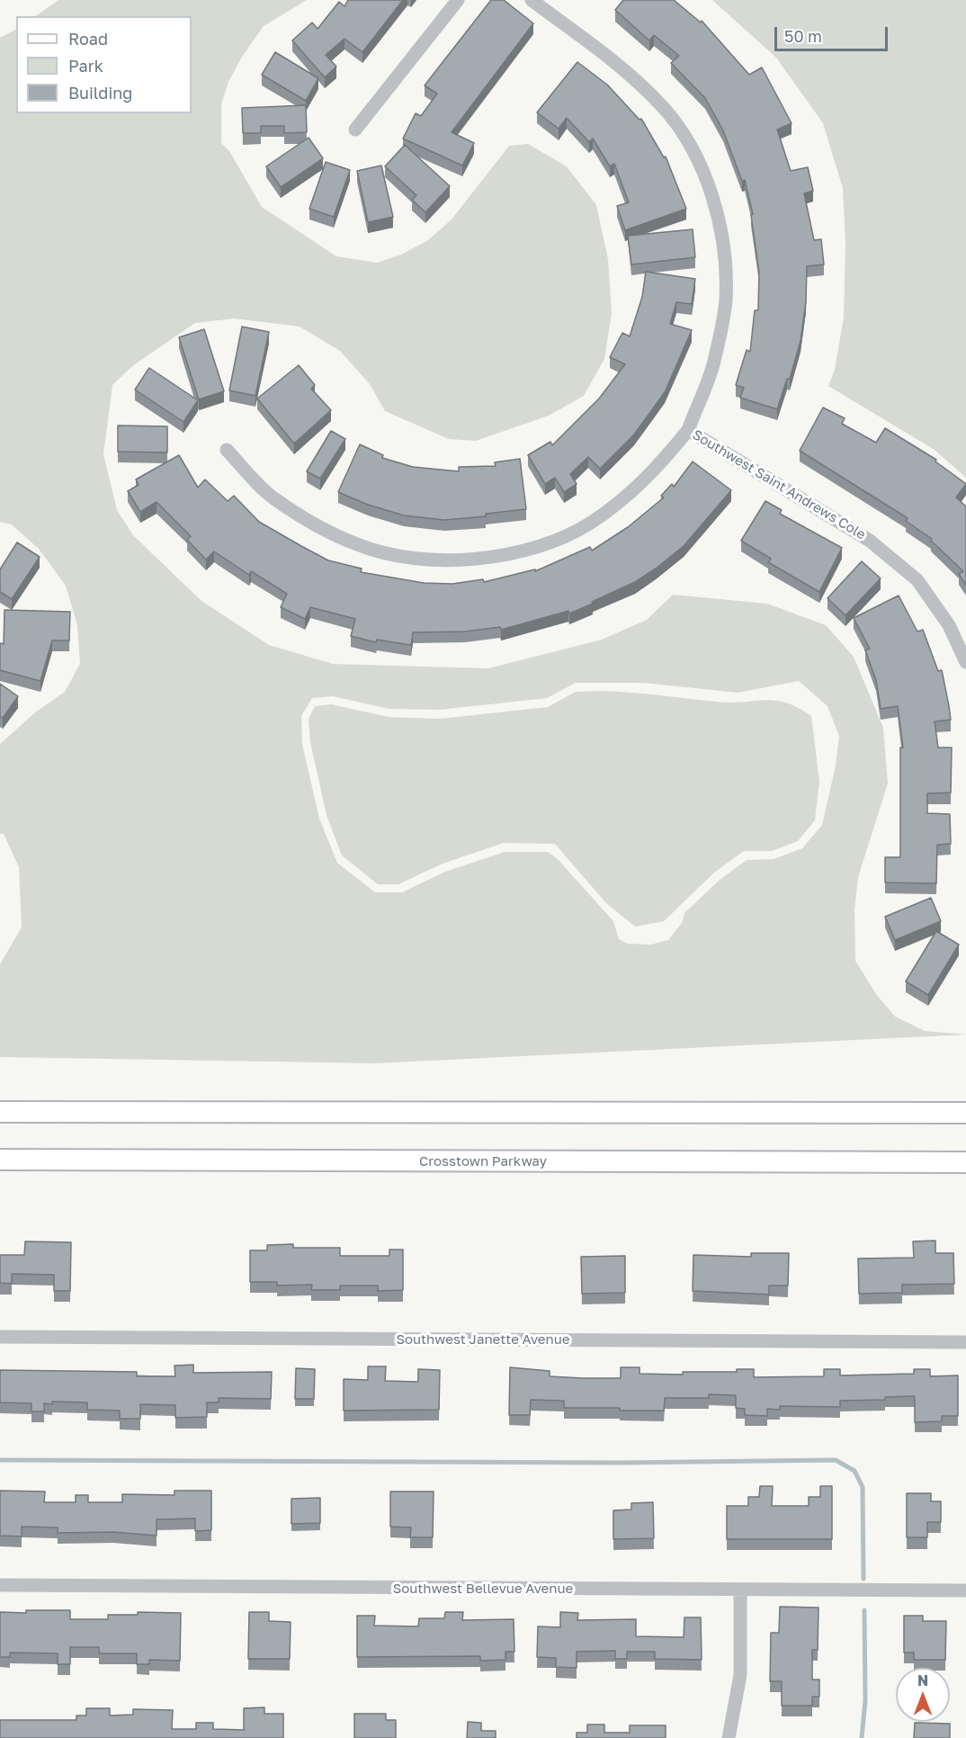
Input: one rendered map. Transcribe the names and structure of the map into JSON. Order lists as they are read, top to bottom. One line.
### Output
{"streets":{"main road":["Crosstown Parkway"],"street":["Southwest Saint Andrews Cole","Southwest Janette Avenue","Southwest Bellevue Avenue"]},"legend":["Road","Park","Building"],"scale_bar":"50 m","north":"top"}
